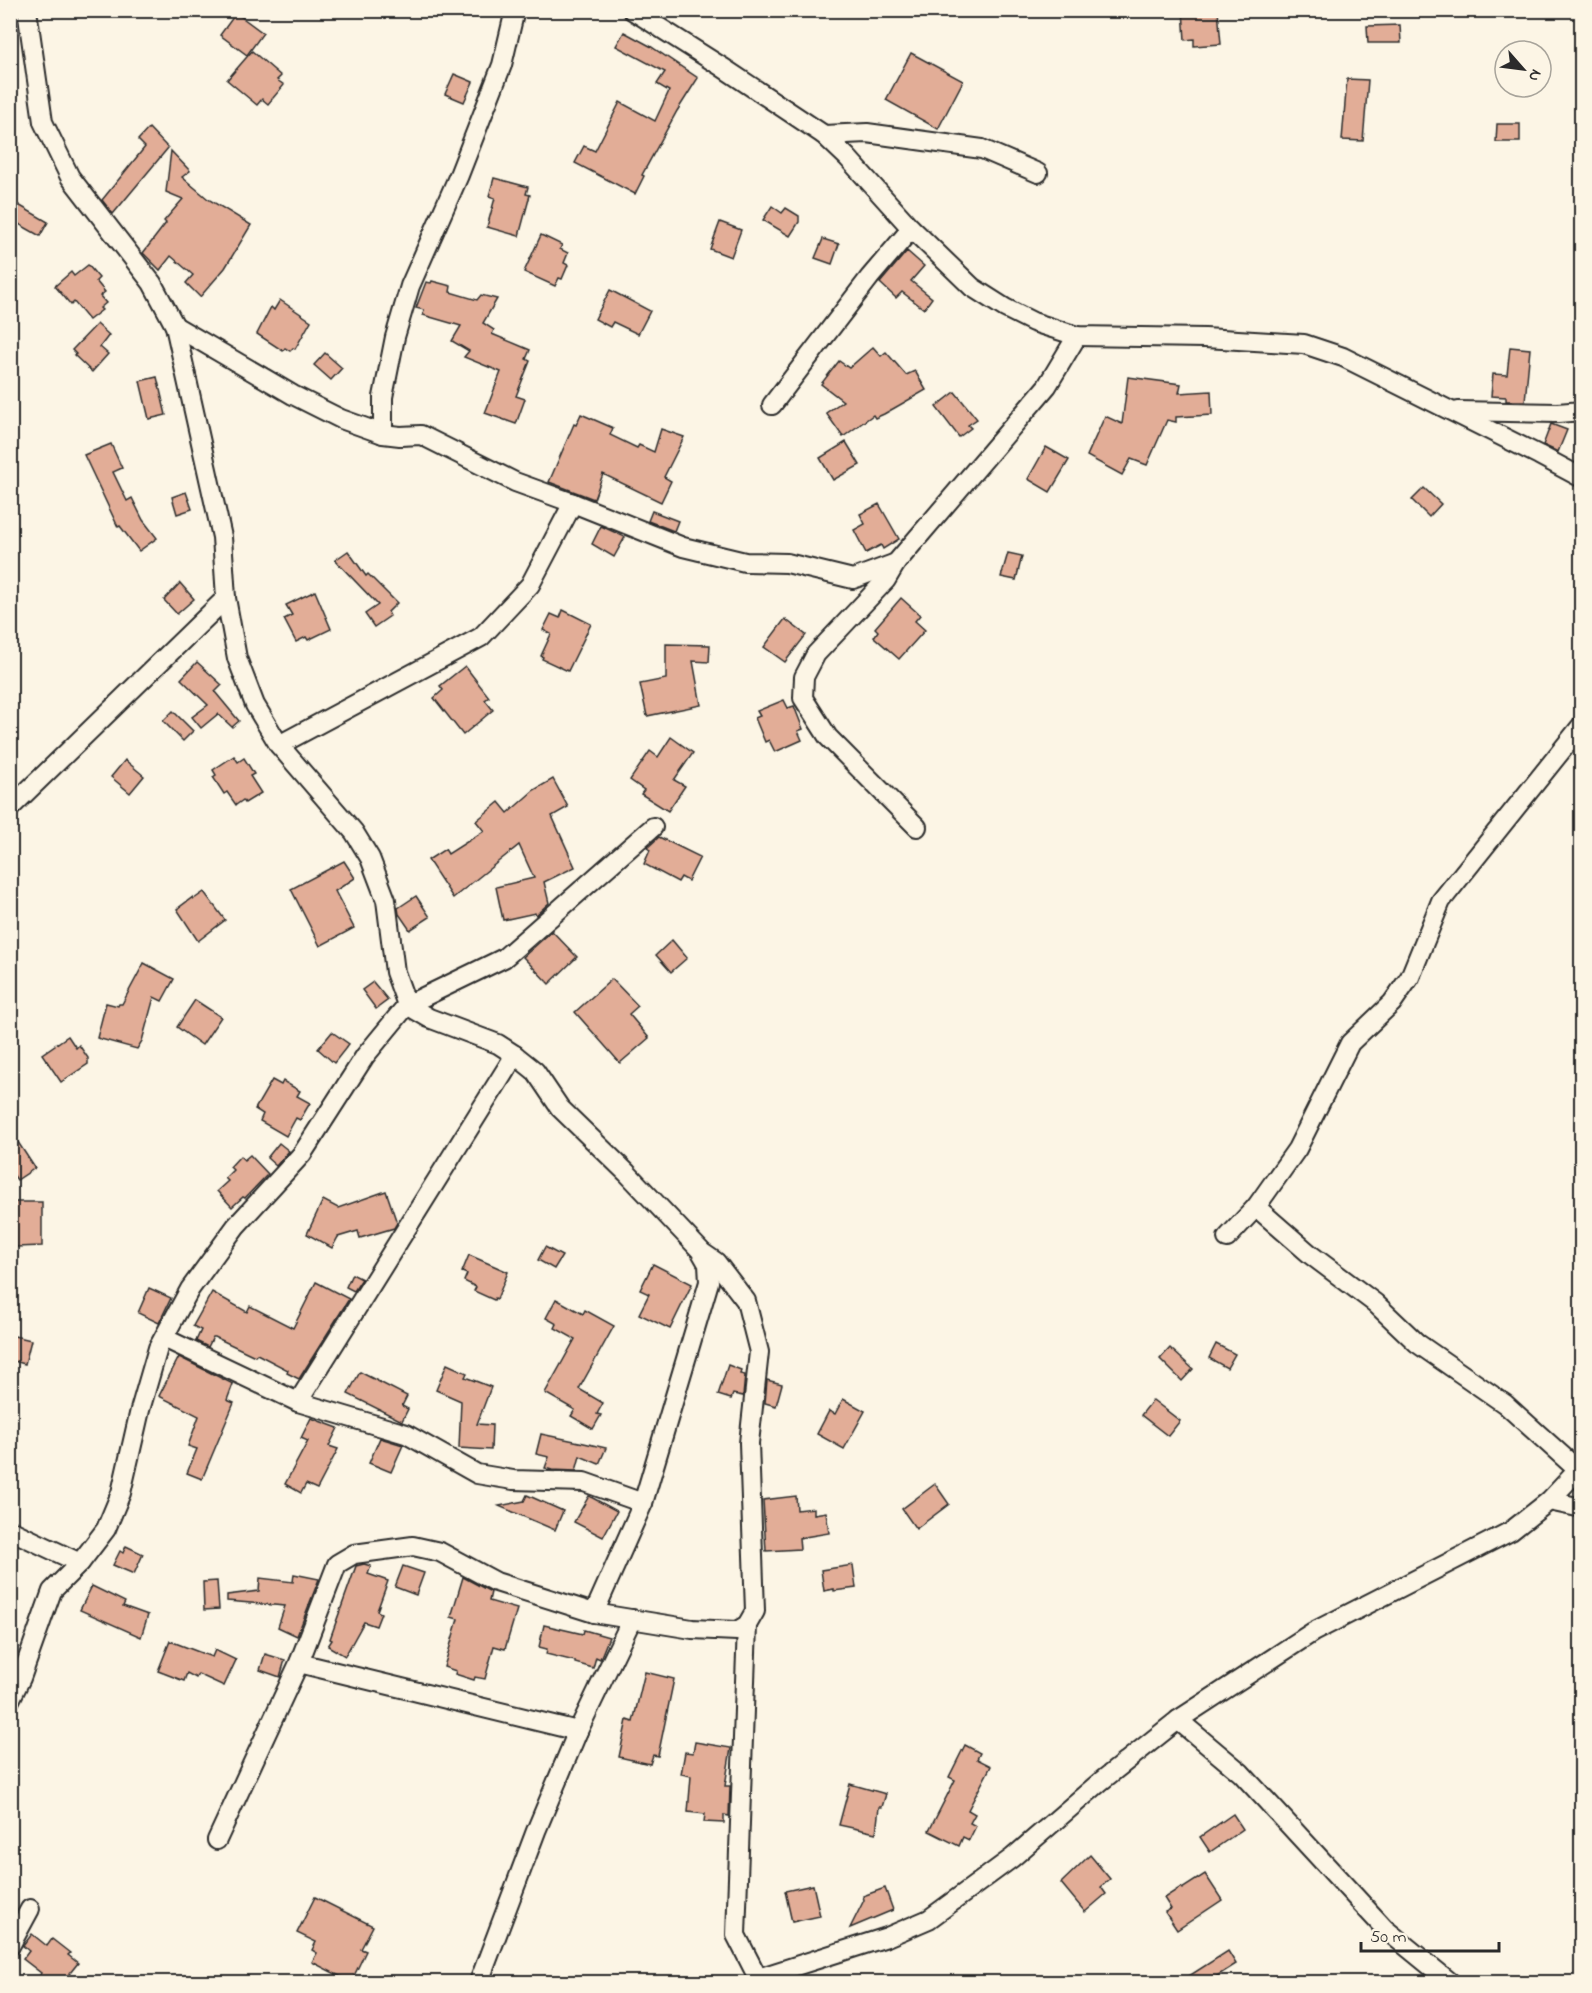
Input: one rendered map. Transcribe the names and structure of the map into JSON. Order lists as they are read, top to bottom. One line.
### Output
{"scale_bar":"50 m","north":"bottom right"}
